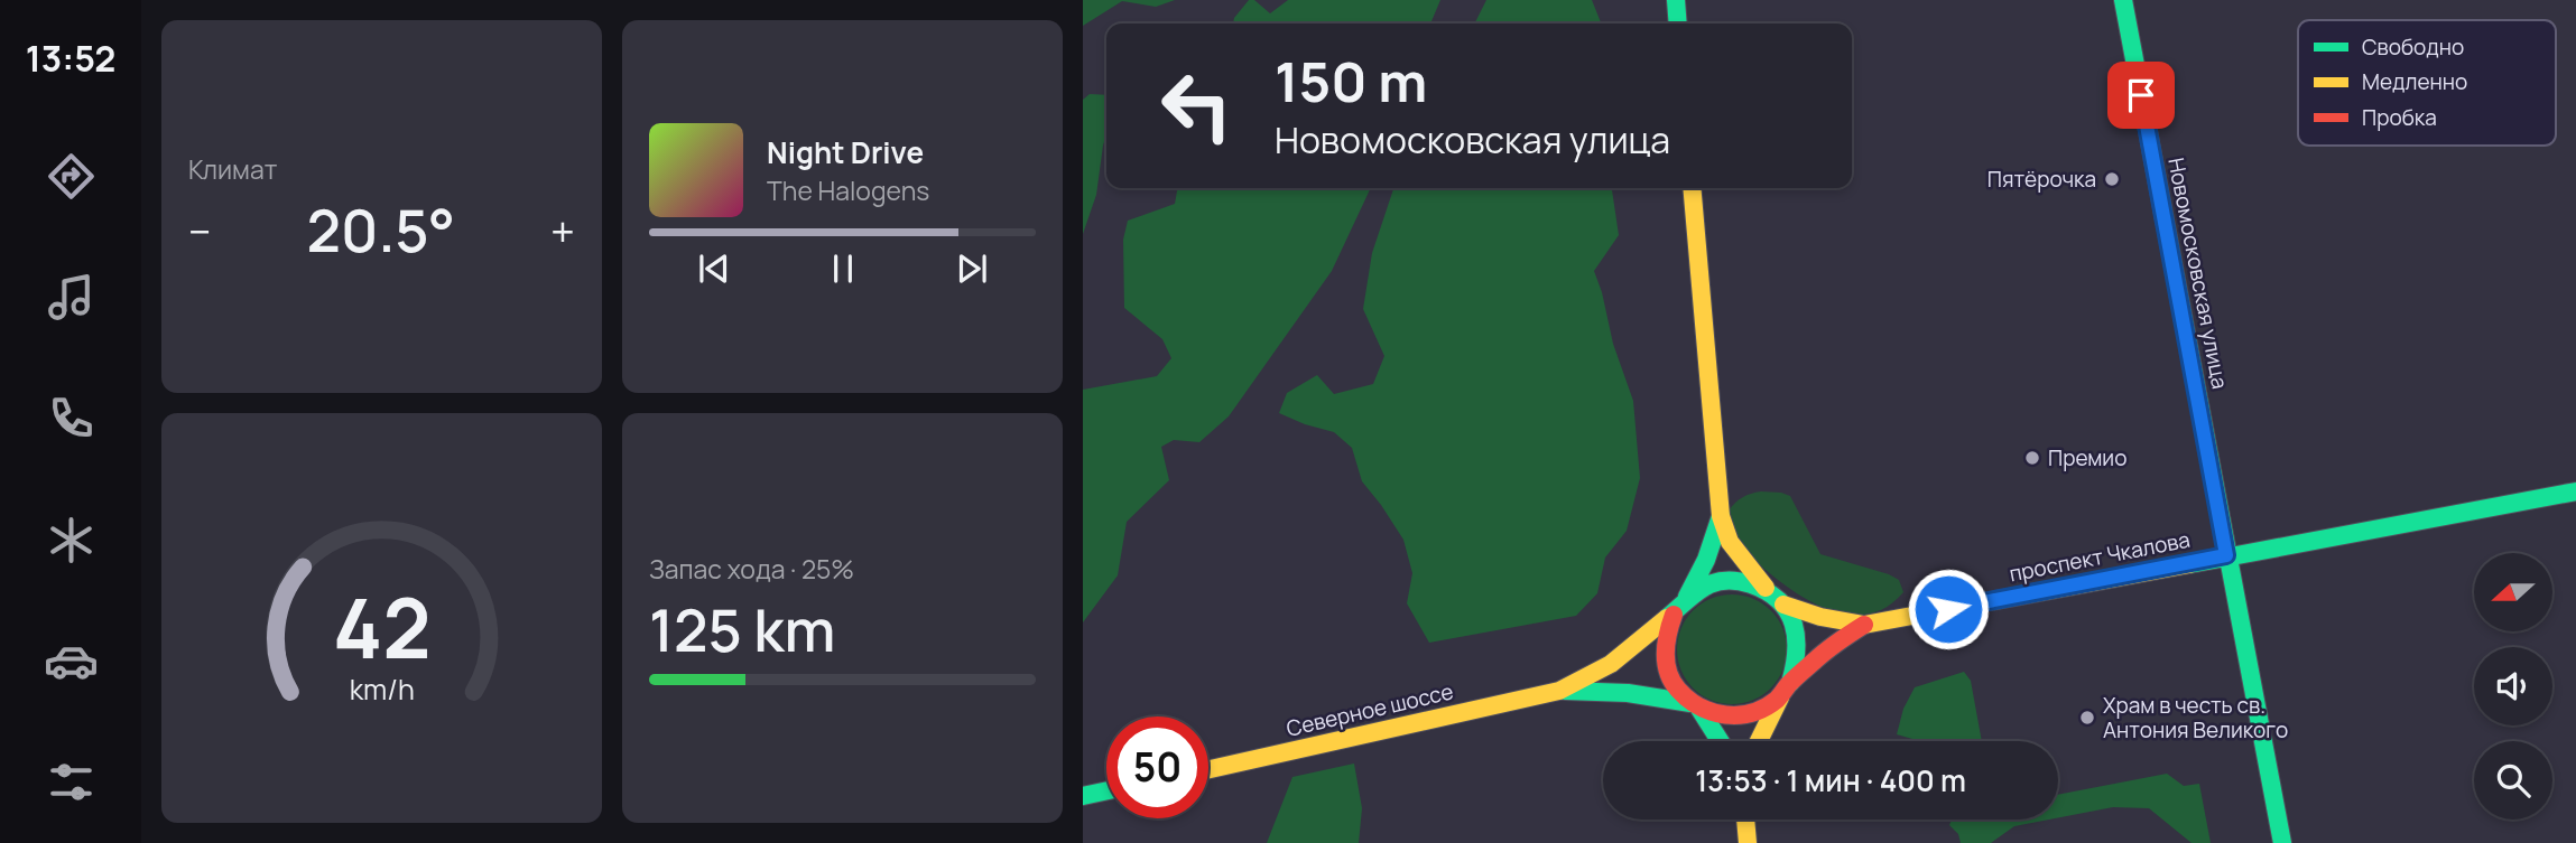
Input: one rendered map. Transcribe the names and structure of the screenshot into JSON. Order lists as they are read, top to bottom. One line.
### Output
{"streets":{"main road":["Новомосковская улица","проспект Чкалова","Северное шоссе"]},"crossings":[["Новомосковская улица","проспект Чкалова"]],"places":["Пятёрочка","Премио","Храм в честь св. Антония Великого"],"legend":["Свободно","Медленно","Пробка"],"north":"left","page":{"tabs":"13:52","tile":["Климат",["Запас хода · 25%","125 km"]],"turn":["150 m","Новомосковская улица"],"song":["Night Drive","The Halogens"],"heat":["−","20.5°","+"],"limit":"50","trip":"13:53 · 1 мин · 400 m","gauge":["42","km/h"]}}
